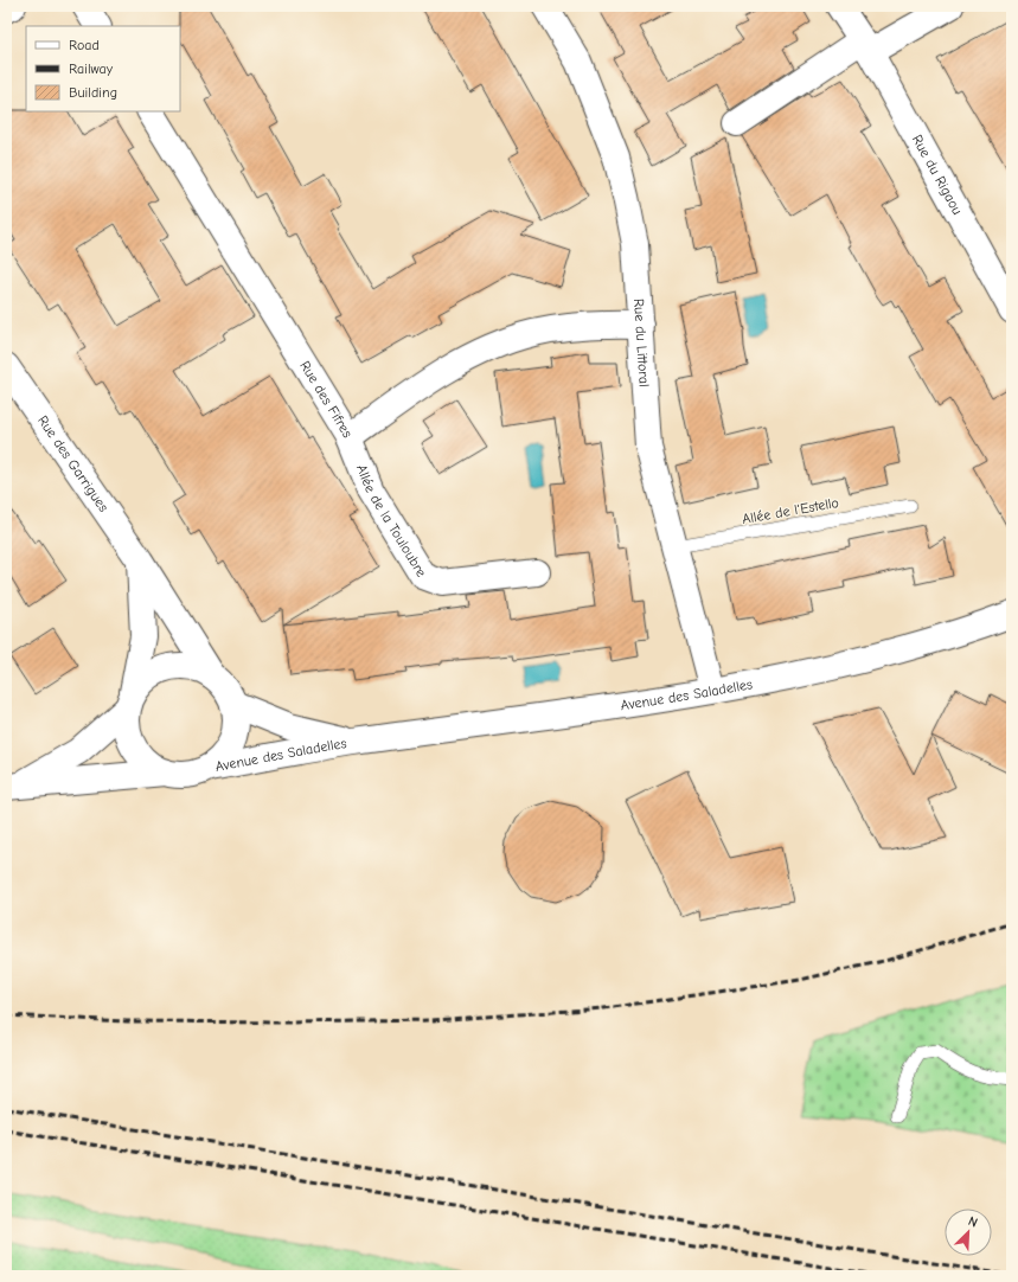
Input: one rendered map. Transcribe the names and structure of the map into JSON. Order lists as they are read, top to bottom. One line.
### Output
{"streets":{"street":["Rue du Rigaou","Rue du Littoral","Rue des Fifres","Rue des Garrigues","Allée de la Touloubre","Avenue des Saladelles"],"lane":["Allée de l'Estello"]},"crossings":[["Rue du Littoral","Rue des Fifres"],["Rue du Littoral","Allée de l'Estello"],["Rue du Littoral","Avenue des Saladelles"],["Rue des Fifres","Allée de la Touloubre"],["Rue des Garrigues","Avenue des Saladelles"]],"legend":["Road","Railway","Building"],"north":"top right"}
